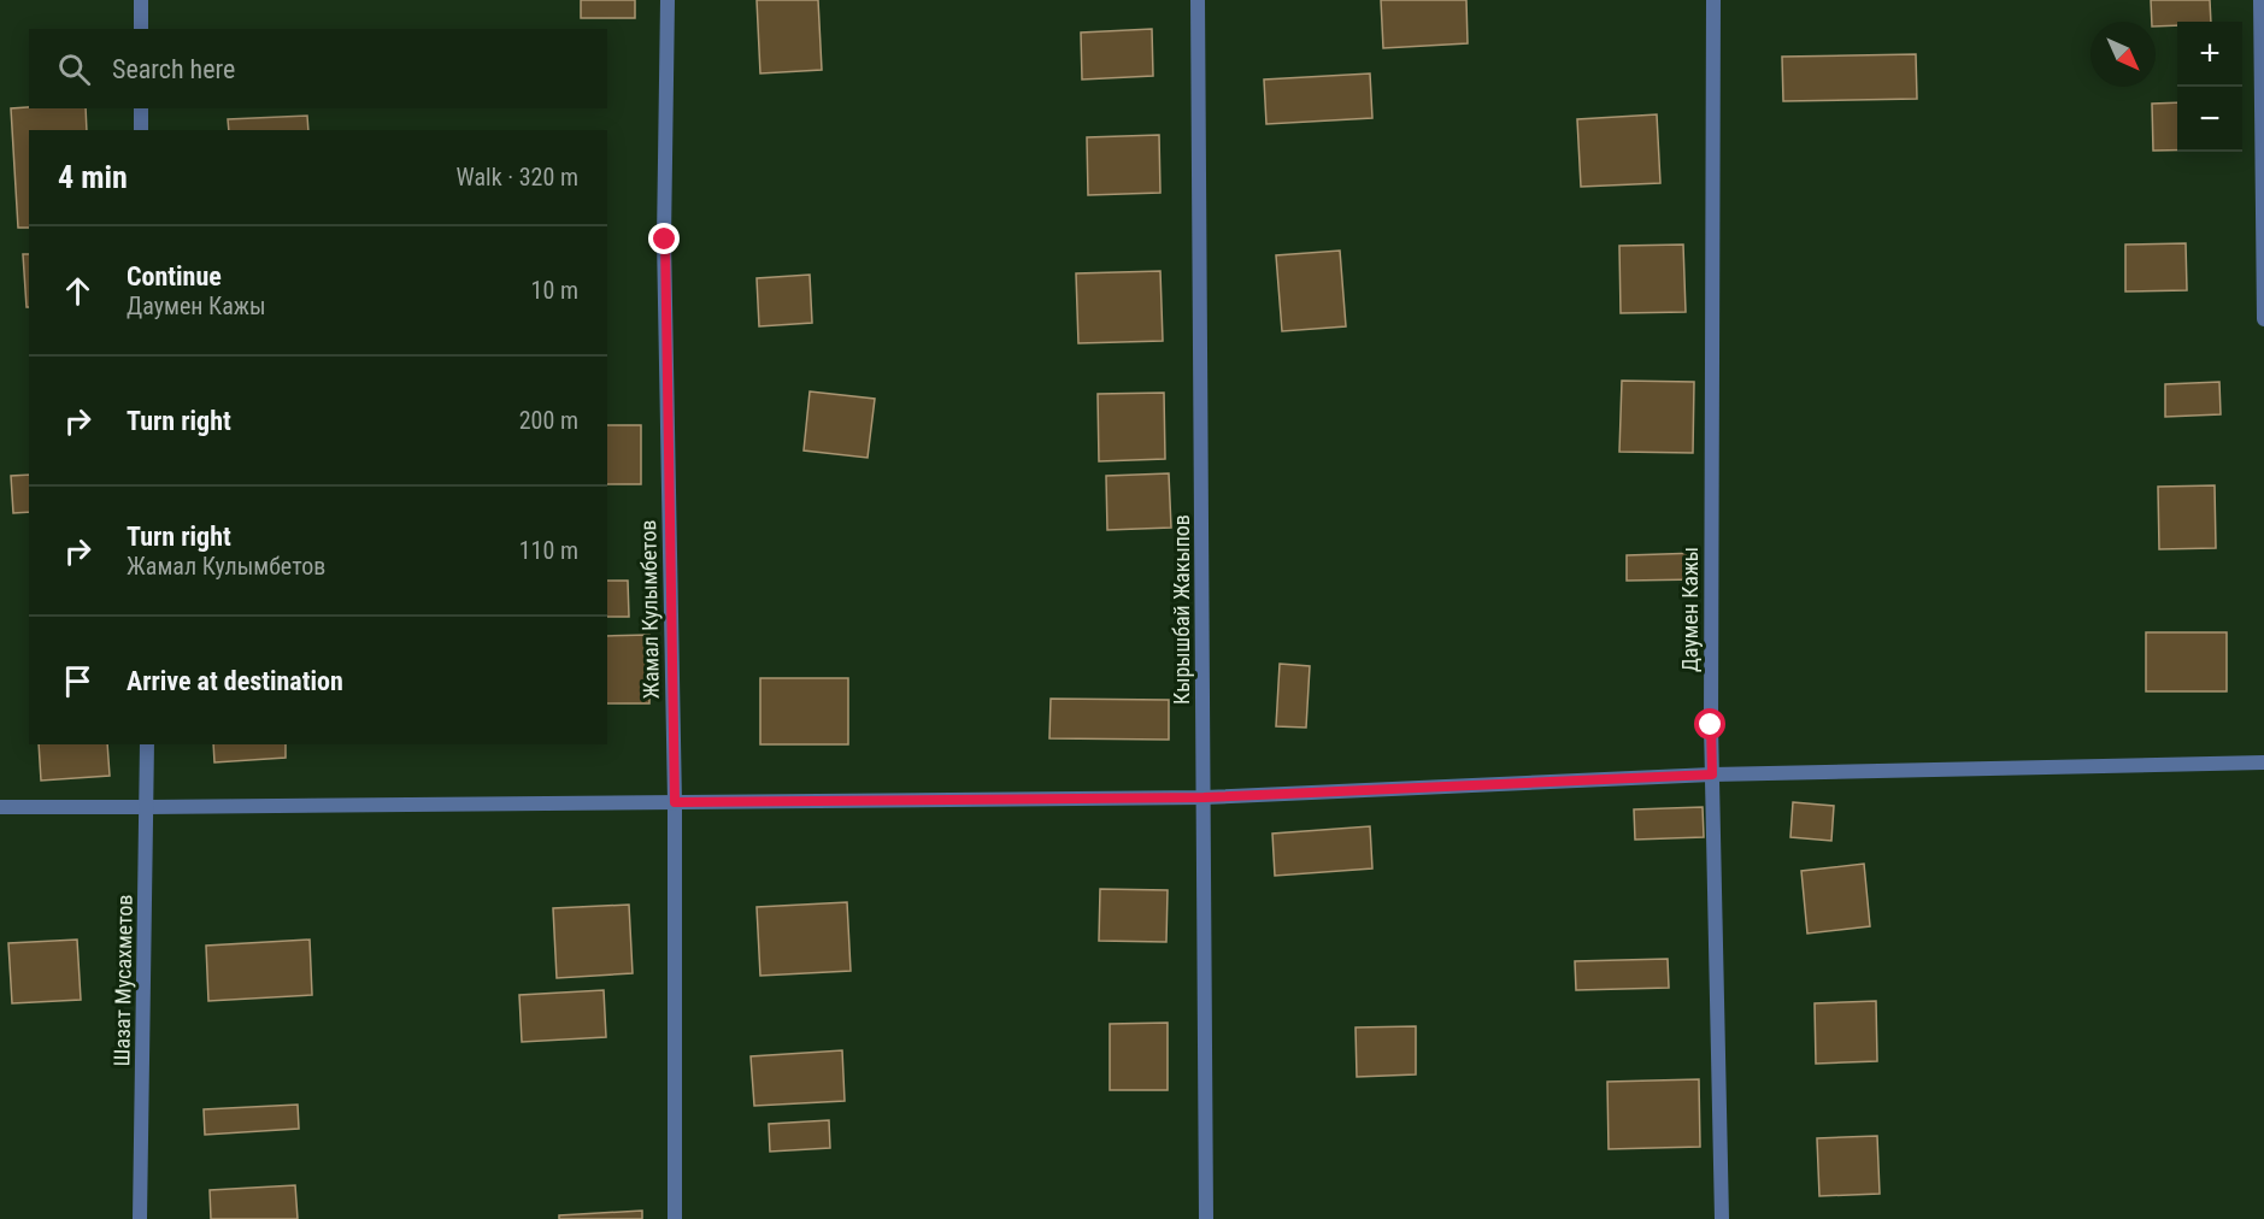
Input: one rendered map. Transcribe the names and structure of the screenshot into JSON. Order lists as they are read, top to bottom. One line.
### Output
{"streets":{"street":["Жамал Кулымбетов","Кырышбай Жакыпов","Даумен Кажы","Шазат Мусахметов"]},"north":"bottom right","page":{"map_buttons":["+","−"],"search":"Search here","heading":["4 min","Walk · 320 m"],"list":[["Continue","Даумен Кажы","10 m"],["Turn right","200 m"],["Turn right","Жамал Кулымбетов","110 m"],"Arrive at destination"]}}
